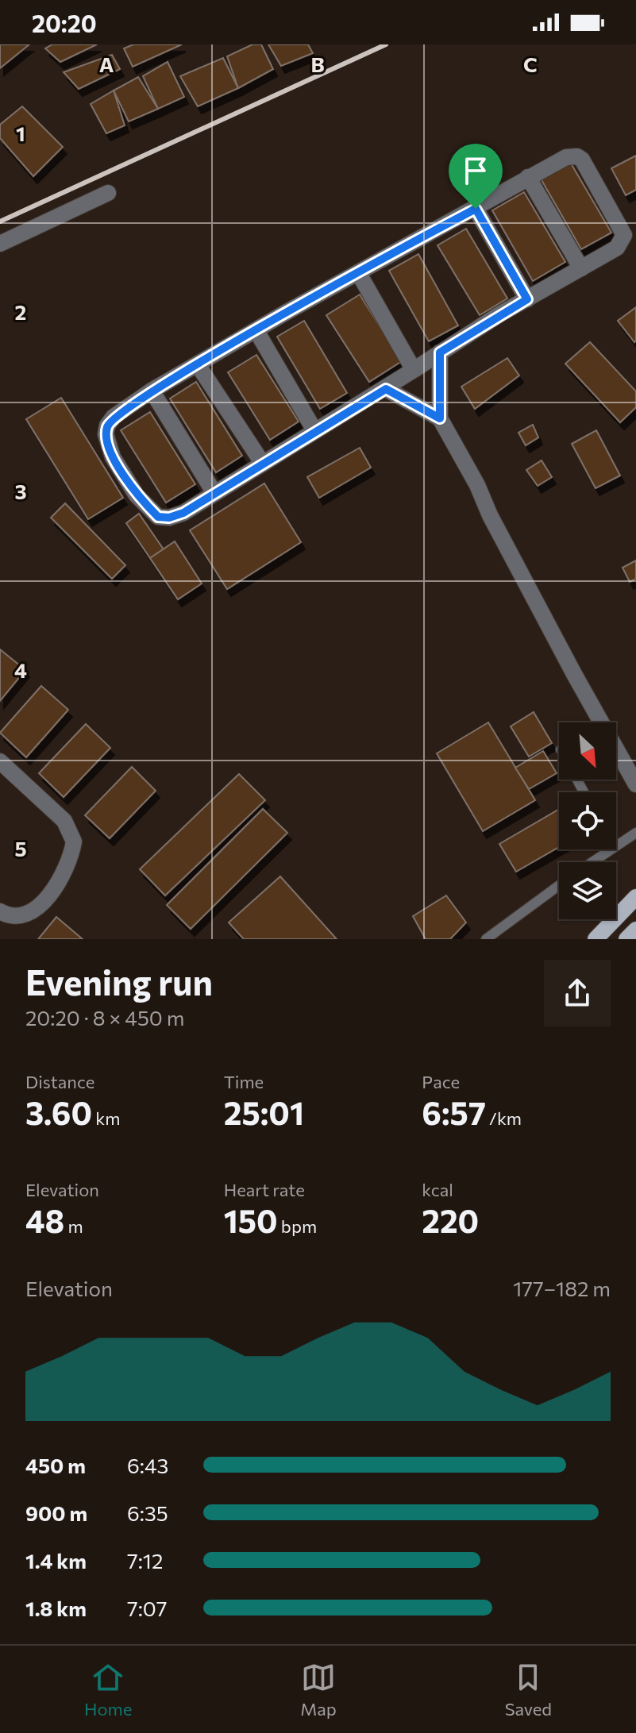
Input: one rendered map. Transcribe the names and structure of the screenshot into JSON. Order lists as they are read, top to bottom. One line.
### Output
{"north":"bottom right","page":{"status":"20:20","heading":["Evening run","20:20 · 8 × 450 m"],"stats":[["Distance","3.60 km"],["Time","25:01"],["Pace","6:57 /km"],["Elevation","48 m"],["Heart rate","150 bpm"],["kcal","220"]],"chart":["Elevation","177–182 m"],"list":[{"name":"450 m","note":"6:43"},{"name":"900 m","note":"6:35"},{"name":"1.4 km","note":"7:12"},{"name":"1.8 km","note":"7:07"}],"tabs":["Home","Map","Saved"]},"grid":{"columns":["A","B","C"],"rows":["1","2","3","4","5"]}}
